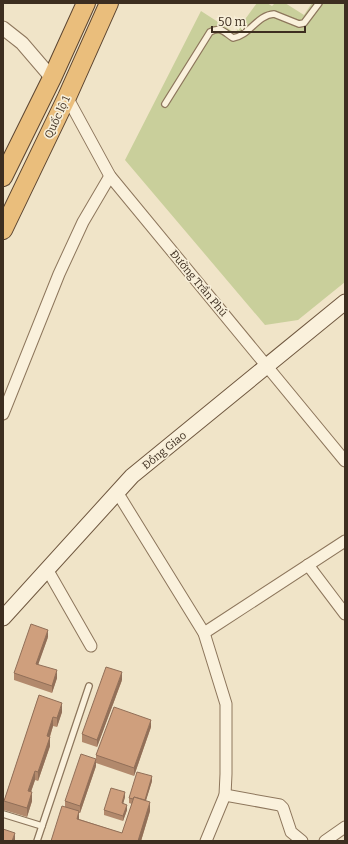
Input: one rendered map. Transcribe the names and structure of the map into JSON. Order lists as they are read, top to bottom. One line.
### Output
{"streets":{"highway":["Quốc lộ 1"],"main road":["Đồng Giao"],"street":["Đường Trần Phú"]},"crossings":[["Quốc lộ 1","Đường Trần Phú"],["Đường Trần Phú","Đồng Giao"]],"scale_bar":"50 m"}
